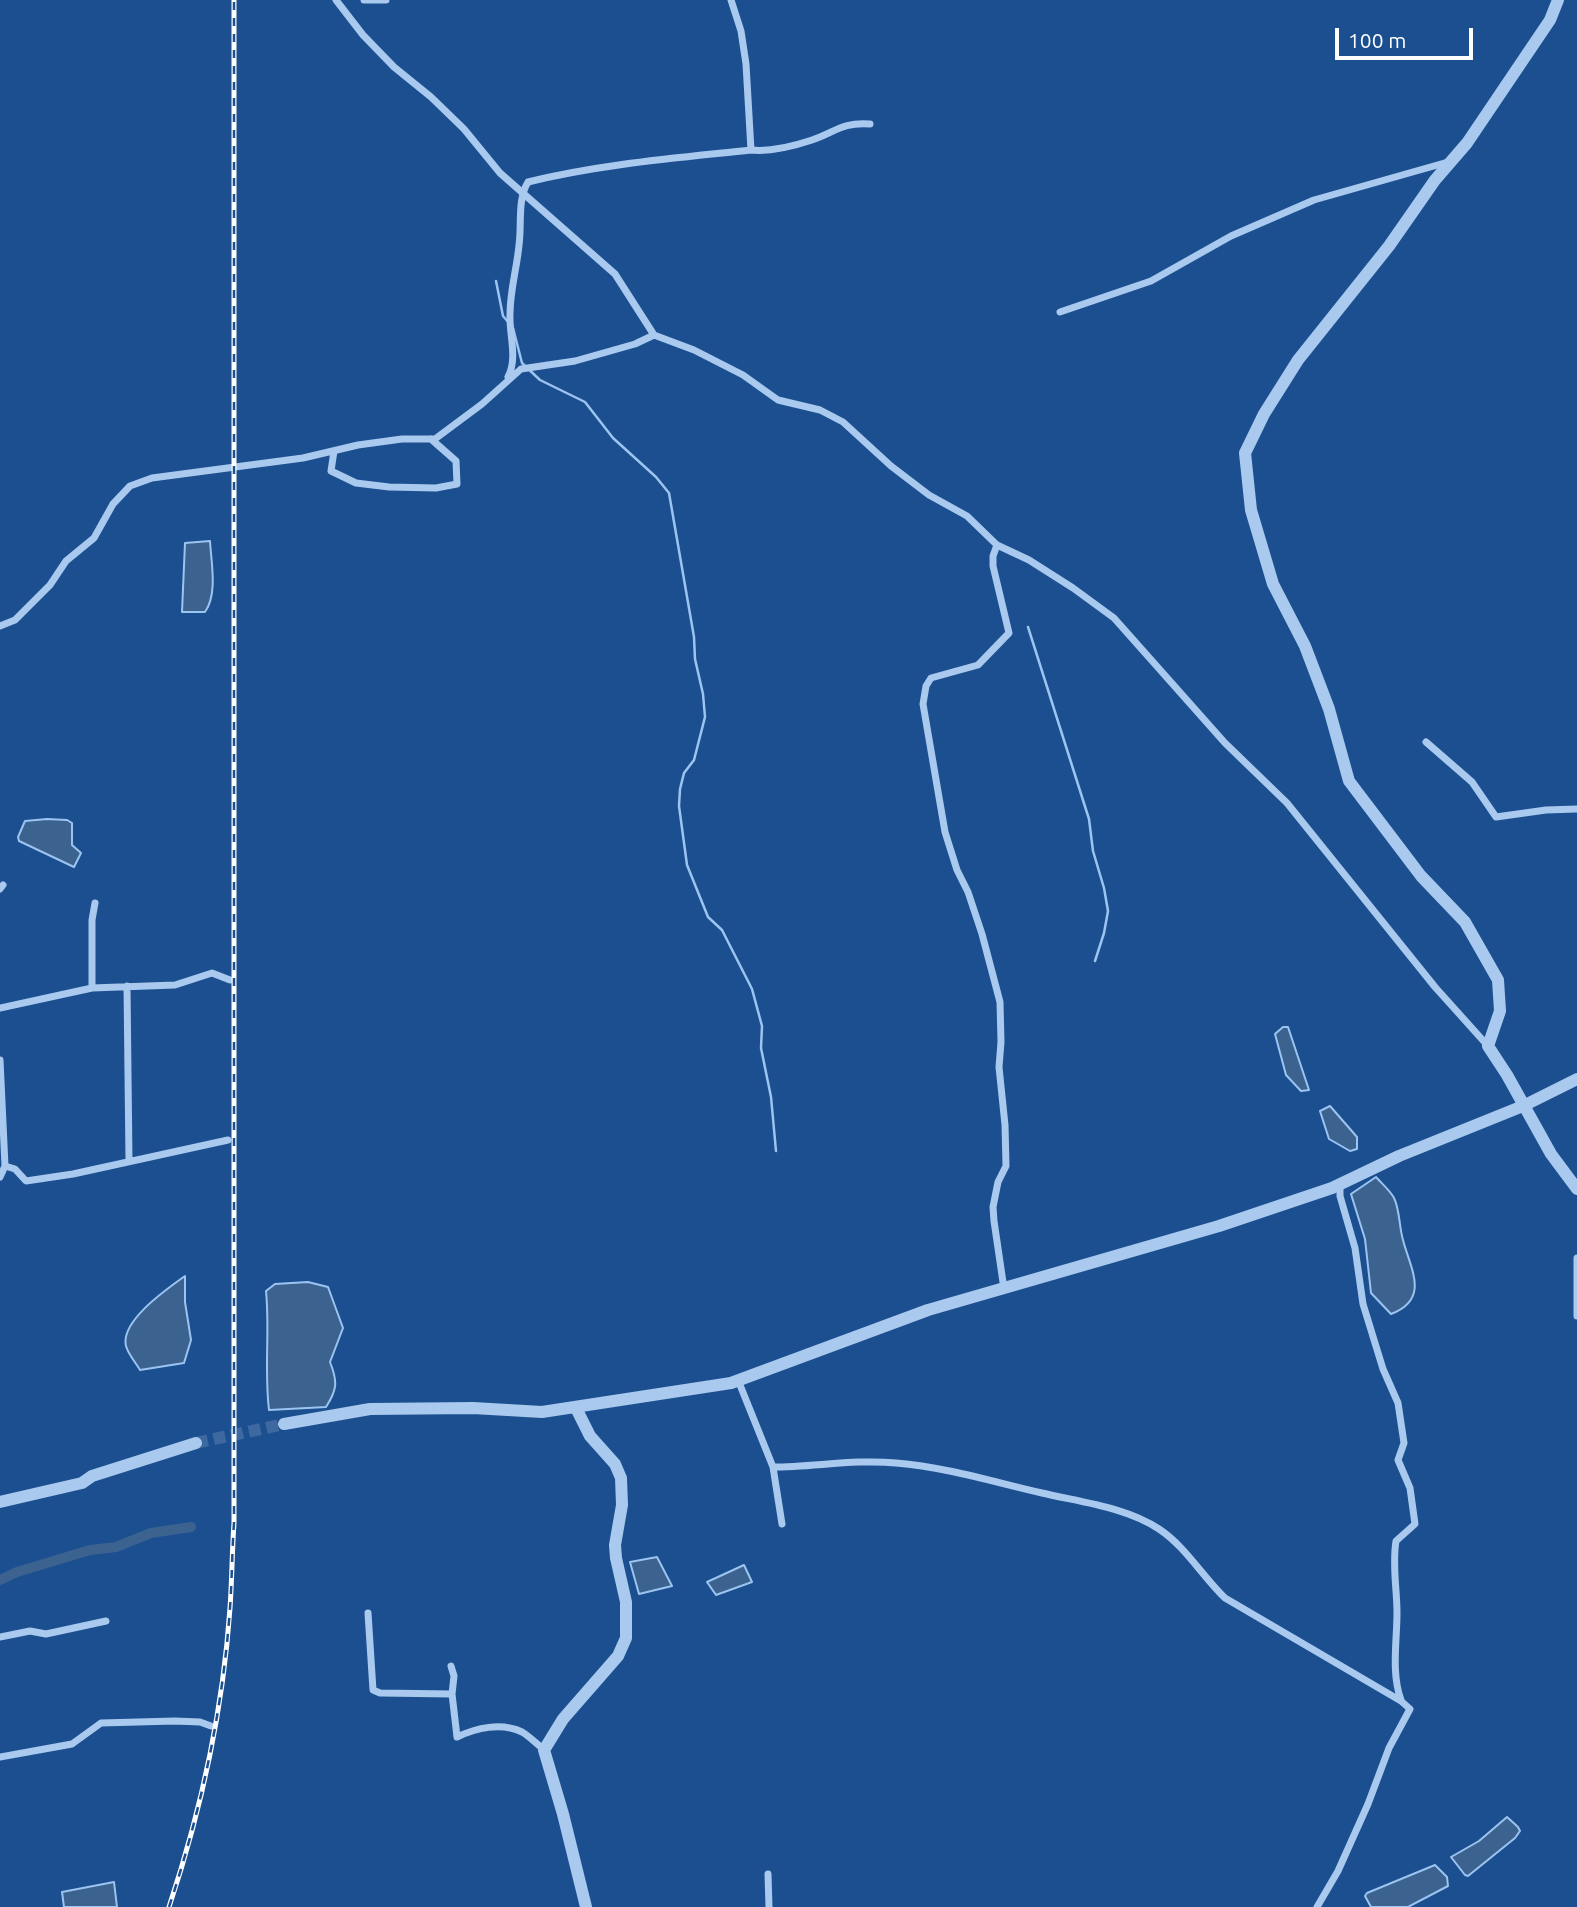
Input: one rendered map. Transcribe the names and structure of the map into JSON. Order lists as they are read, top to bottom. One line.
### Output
{"scale_bar":"100 m"}
